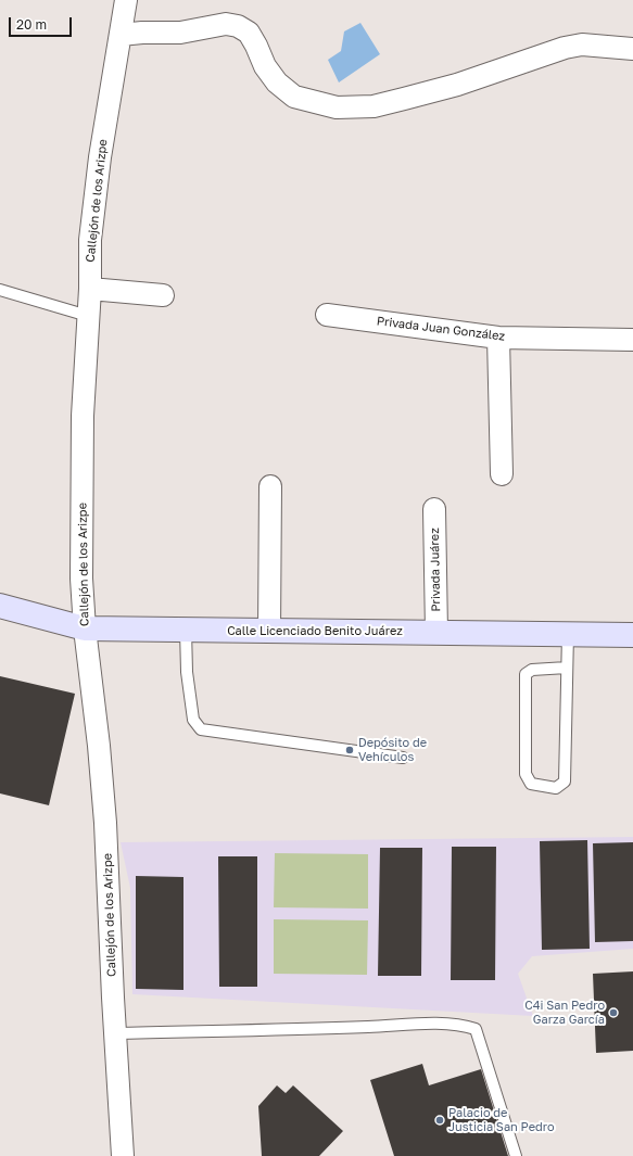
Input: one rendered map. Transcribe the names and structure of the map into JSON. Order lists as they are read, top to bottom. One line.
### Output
{"streets":{"street":["Callejón de los Arizpe","Privada Juan González","Privada Juárez","Calle Licenciado Benito Juárez"]},"crossings":[["Callejón de los Arizpe","Calle Licenciado Benito Juárez"],["Privada Juárez","Calle Licenciado Benito Juárez"]],"places":["Depósito de Vehículos","C4i San Pedro Garza García","Palacio de Justicia San Pedro"],"scale_bar":"20 m"}
